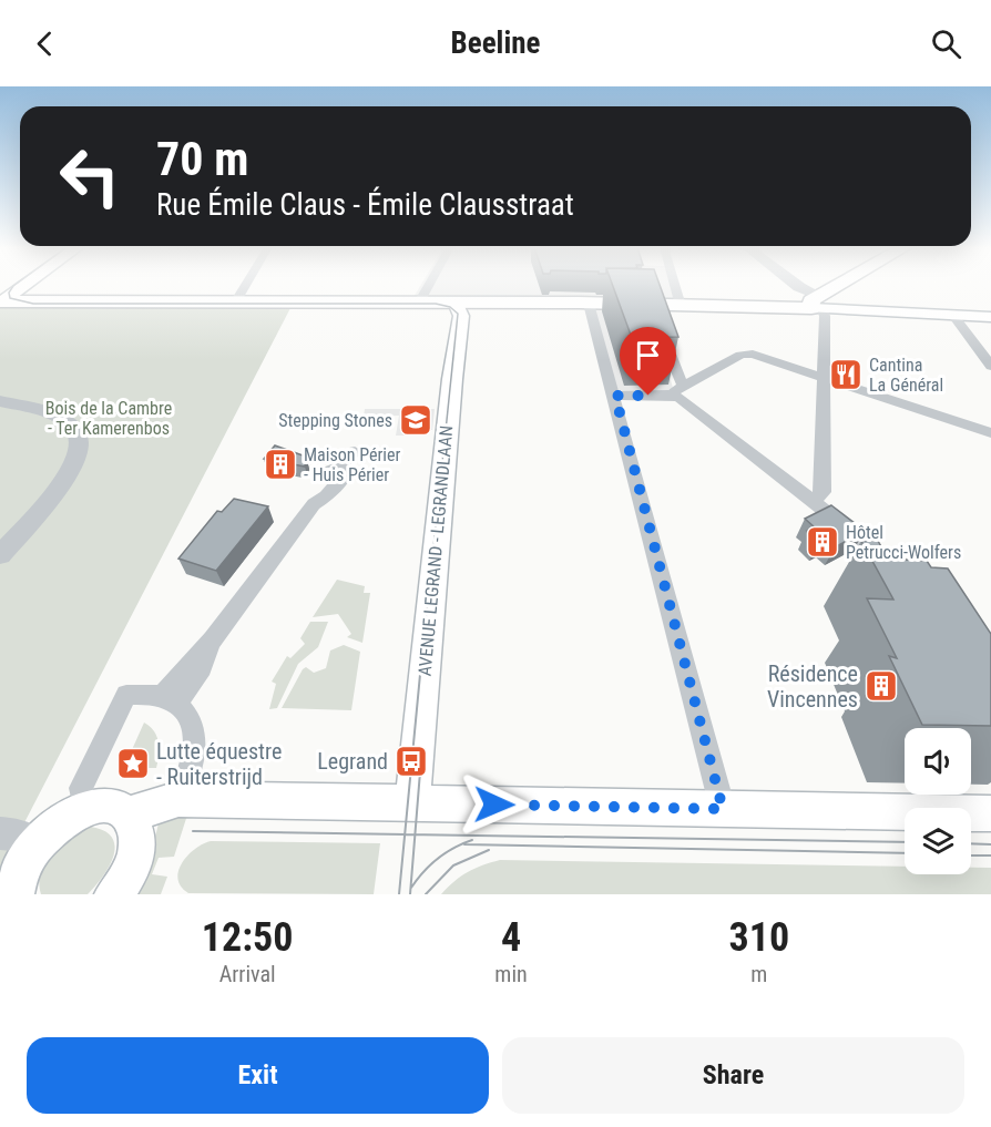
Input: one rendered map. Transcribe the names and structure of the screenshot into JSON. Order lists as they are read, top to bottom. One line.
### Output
{"streets":{"main road":["AVENUE LEGRAND - LEGRANDLAAN"]},"parks":["Bois de la Cambre - Ter Kamerenbos"],"places":{"restaurant":["Cantina La Général"],"school or university":["Stepping Stones"],"building":["Maison Périer - Huis Périer","Hôtel Petrucci-Wolfers","Résidence Vincennes"],"bus stop":["Legrand"],"place":["Lutte équestre - Ruiterstrijd"]},"page":{"header":"Beeline","turn":["70 m","Rue Émile Claus - Émile Clausstraat"],"eta":["12:50","Arrival","4","min","310","m"],"buttons":["Exit","Share"]}}
